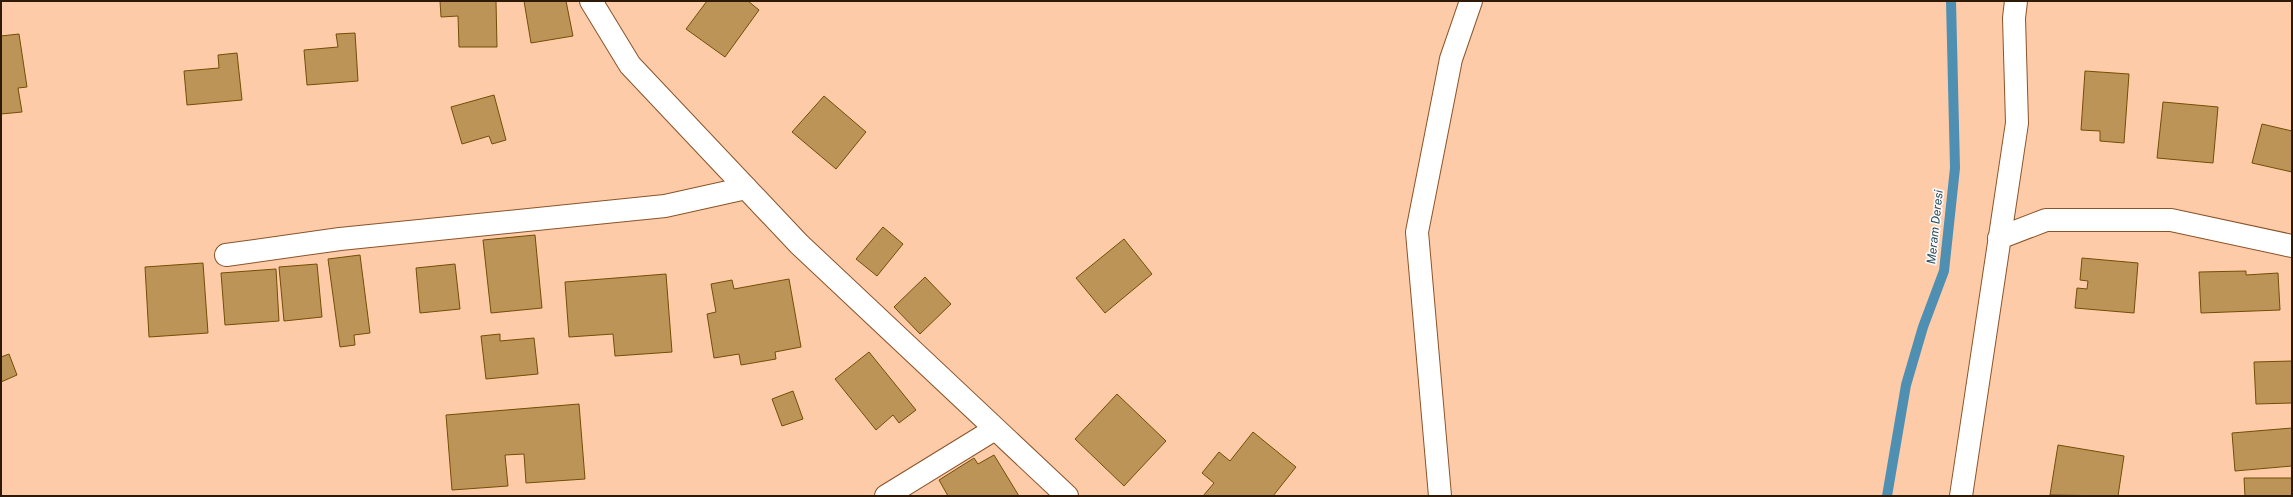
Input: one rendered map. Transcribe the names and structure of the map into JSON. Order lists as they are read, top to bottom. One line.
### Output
{"water":["Meram Deresi"]}
